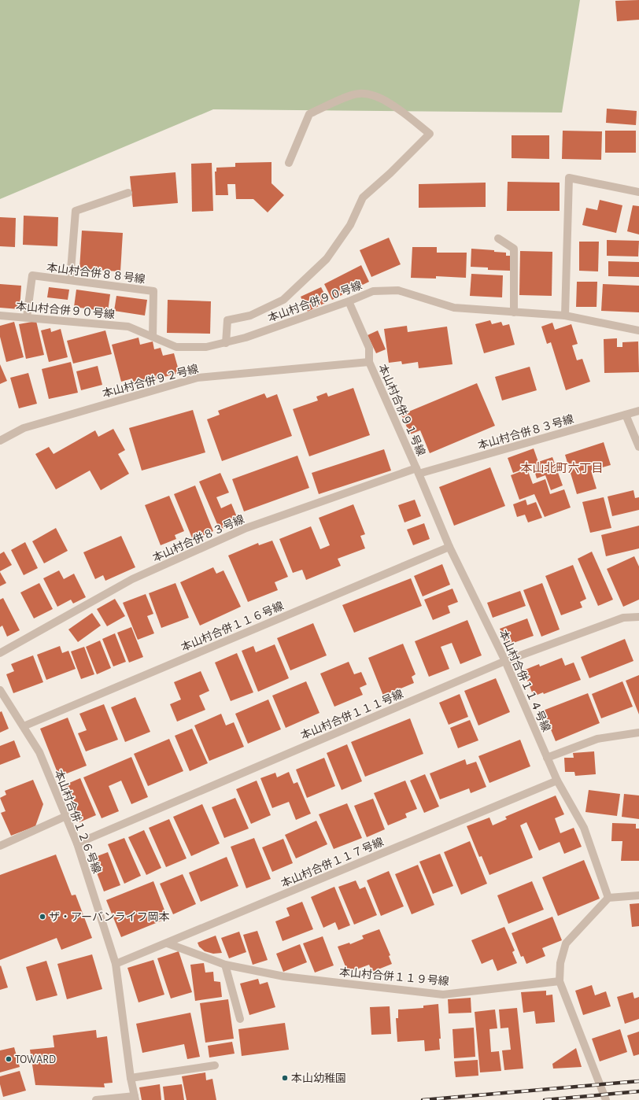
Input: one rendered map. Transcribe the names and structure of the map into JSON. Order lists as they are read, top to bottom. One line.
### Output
{"streets":{"street":["本山村合併８８号線","本山村合併９０号線","本山村合併９２号線","本山村合併９１号線","本山村合併８３号線","本山村合併１１６号線","本山村合併１１４号線","本山村合併１１１号線","本山村合併１２６号線","本山村合併１１７号線","本山村合併１１９号線"]},"crossings":[["本山村合併８８号線","本山村合併９０号線"],["本山村合併９０号線","本山村合併９１号線"],["本山村合併９２号線","本山村合併９１号線"],["本山村合併９１号線","本山村合併８３号線"],["本山村合併９１号線","本山村合併１１４号線"],["本山村合併８３号線","本山村合併１１４号線"],["本山村合併１１６号線","本山村合併１１４号線"],["本山村合併１１６号線","本山村合併１２６号線"],["本山村合併１１４号線","本山村合併１１１号線"],["本山村合併１１４号線","本山村合併１１７号線"],["本山村合併１１１号線","本山村合併１２６号線"],["本山村合併１２６号線","本山村合併１１７号線"],["本山村合併１１７号線","本山村合併１１９号線"]],"districts":["本山北町六丁目"],"places":["ザ・アーバンライフ岡本","TOWARD","本山幼稚園"]}
